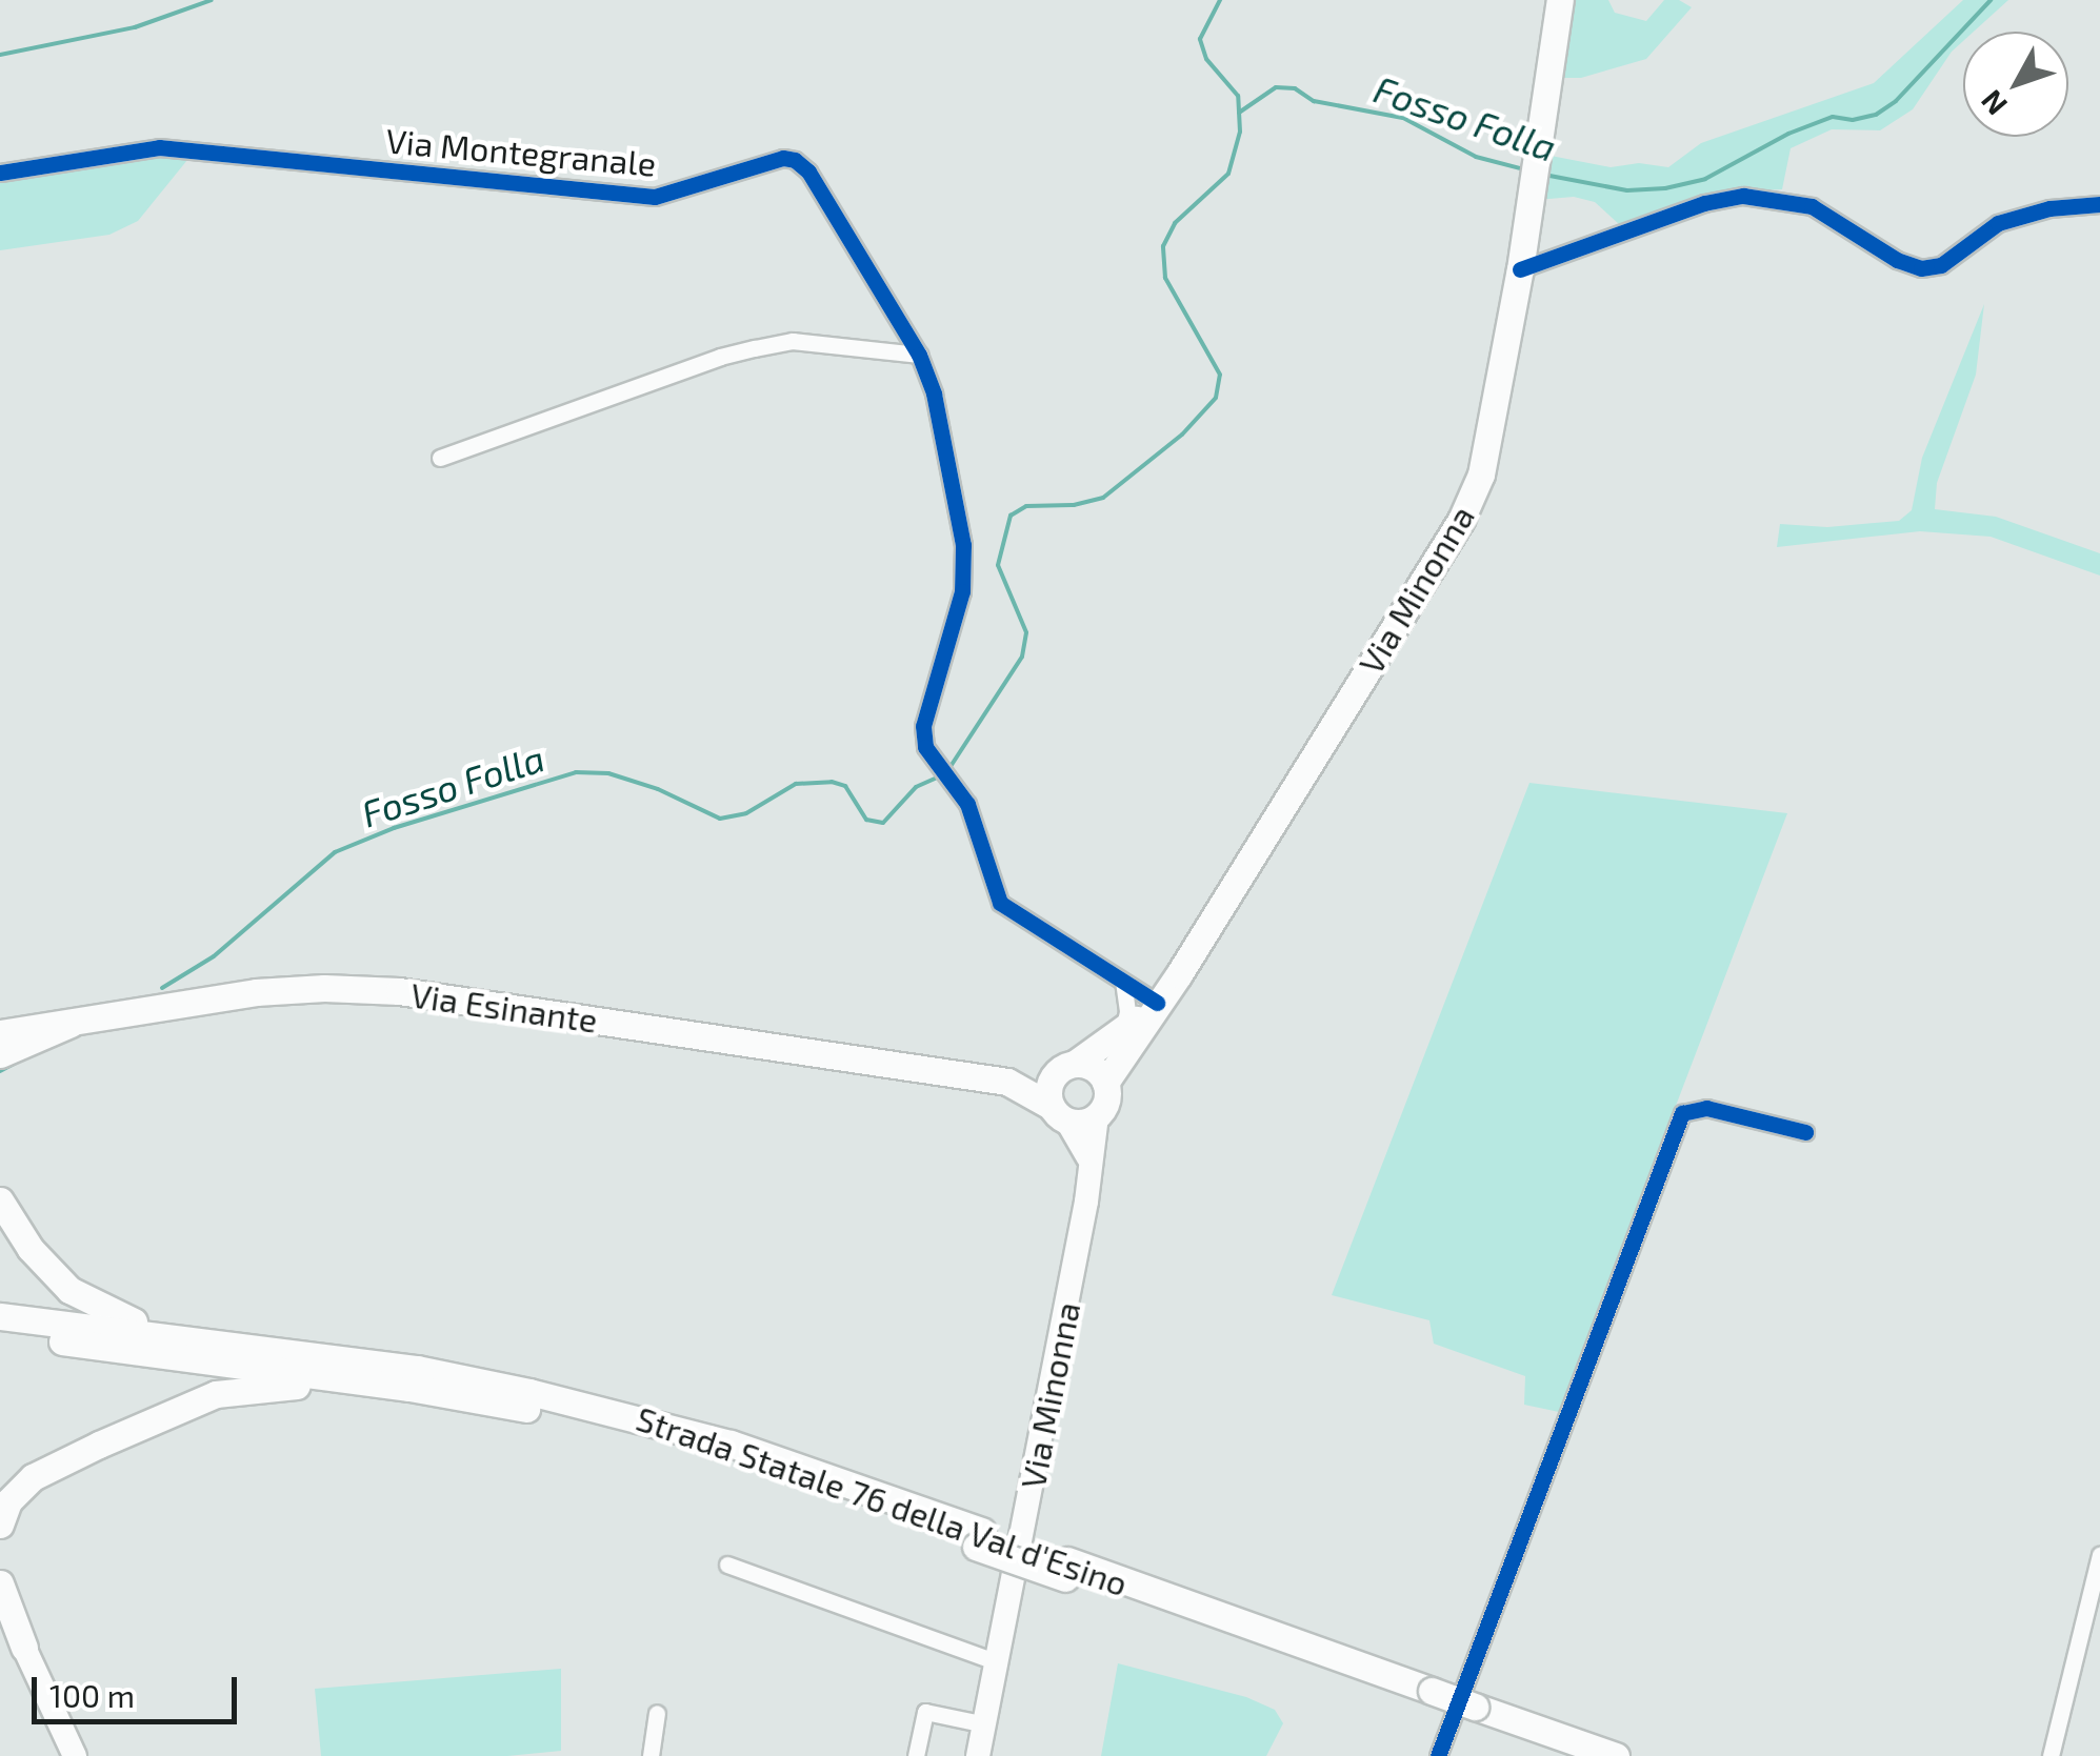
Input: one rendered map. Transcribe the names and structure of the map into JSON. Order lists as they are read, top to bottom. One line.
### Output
{"streets":{"main road":["Via Minonna","Via Esinante","Strada Statale 76 della Val d'Esino"],"street":["Via Montegranale"]},"crossings":[["Via Montegranale","Via Minonna"],["Via Minonna","Via Esinante"]],"water":["Fosso Folla"],"scale_bar":"100 m","north":"bottom left"}
